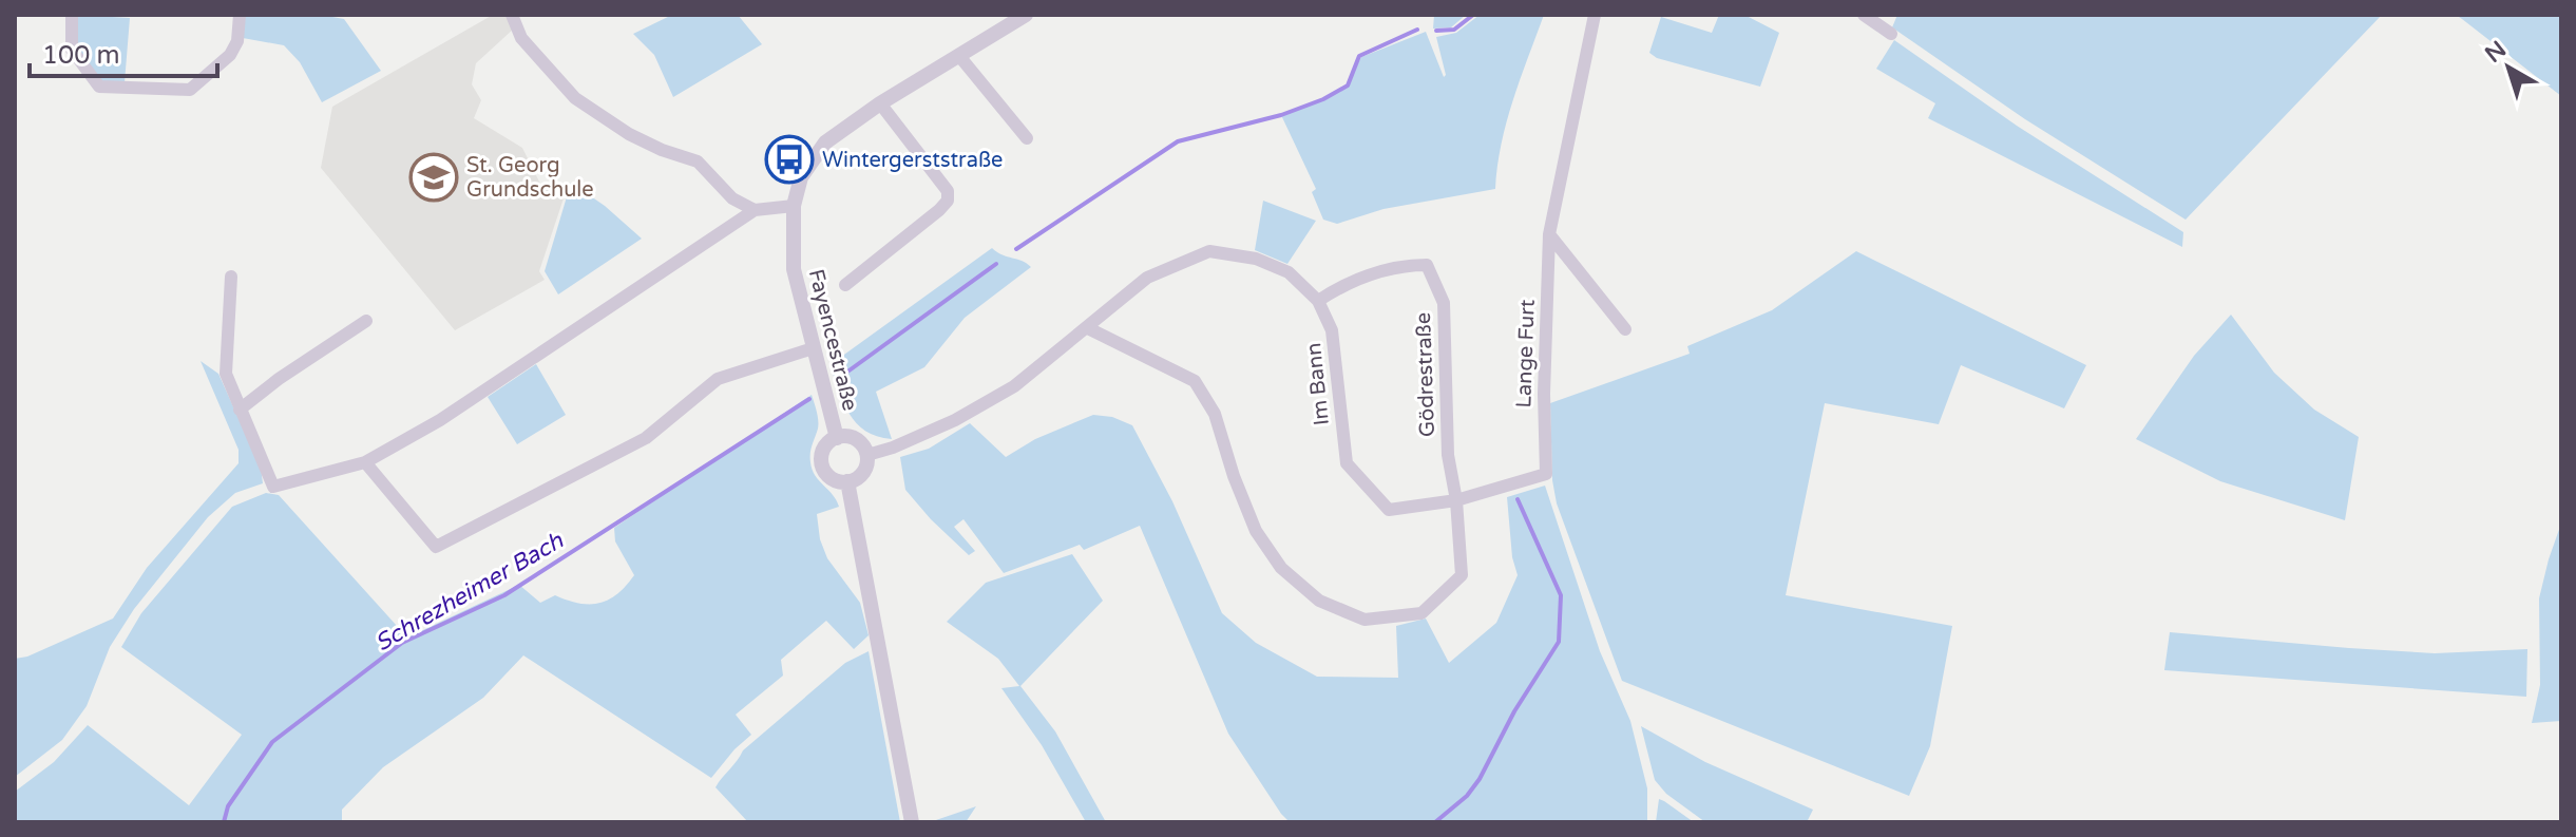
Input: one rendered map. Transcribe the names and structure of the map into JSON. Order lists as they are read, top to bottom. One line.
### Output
{"streets":{"street":["Fayencestraße","Lange Furt","Gödrestraße","Im Bann"]},"crossings":[["Fayencestraße","Im Bann"],["Lange Furt","Im Bann"],["Gödrestraße","Im Bann"]],"water":["Schrezheimer Bach"],"places":{"bus stop":["Wintergerststraße"],"school or university":["St. Georg Grundschule"]},"scale_bar":"100 m","north":"top left"}
